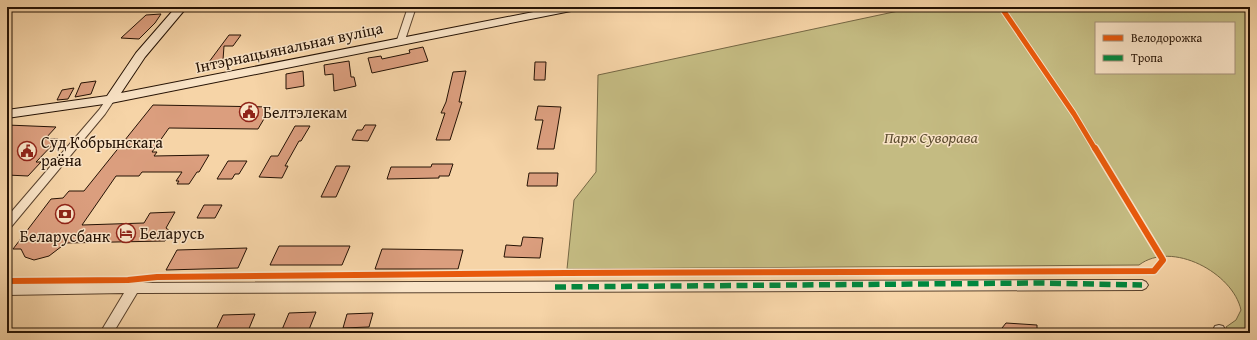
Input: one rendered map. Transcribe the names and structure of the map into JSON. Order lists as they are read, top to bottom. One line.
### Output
{"streets":{"main road":["Інтэрнацыянальная вуліца"]},"parks":["Парк Суворава"],"places":{"public building":["Белтэлекам","Суд Кобрынскага раёна"],"bank":["Беларусбанк"],"hotel":["Беларусь"]},"legend":["Велодорожка","Тропа"]}
